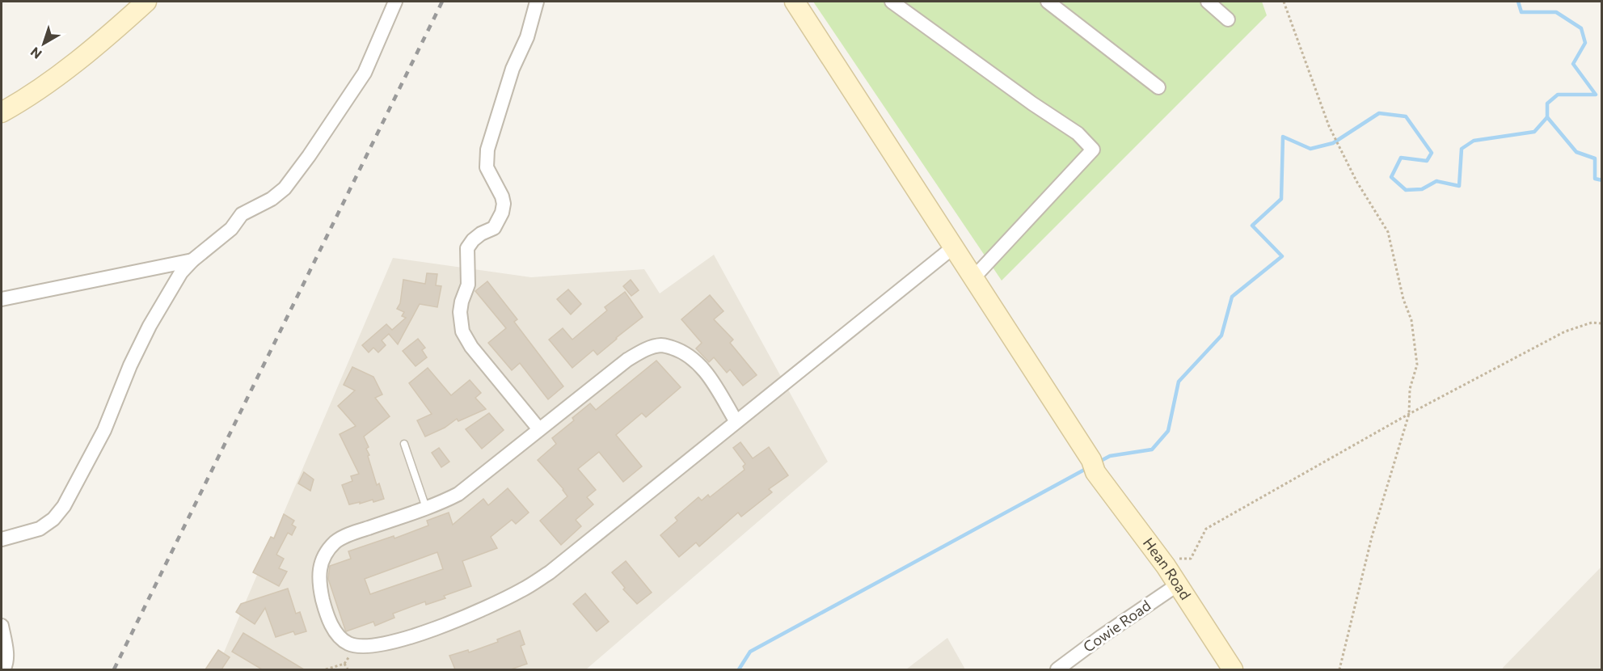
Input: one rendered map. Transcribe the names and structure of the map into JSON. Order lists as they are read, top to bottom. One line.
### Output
{"streets":{"street":["Hean Road","Cowie Road"]},"crossings":[["Hean Road","Cowie Road"]],"north":"bottom left"}
